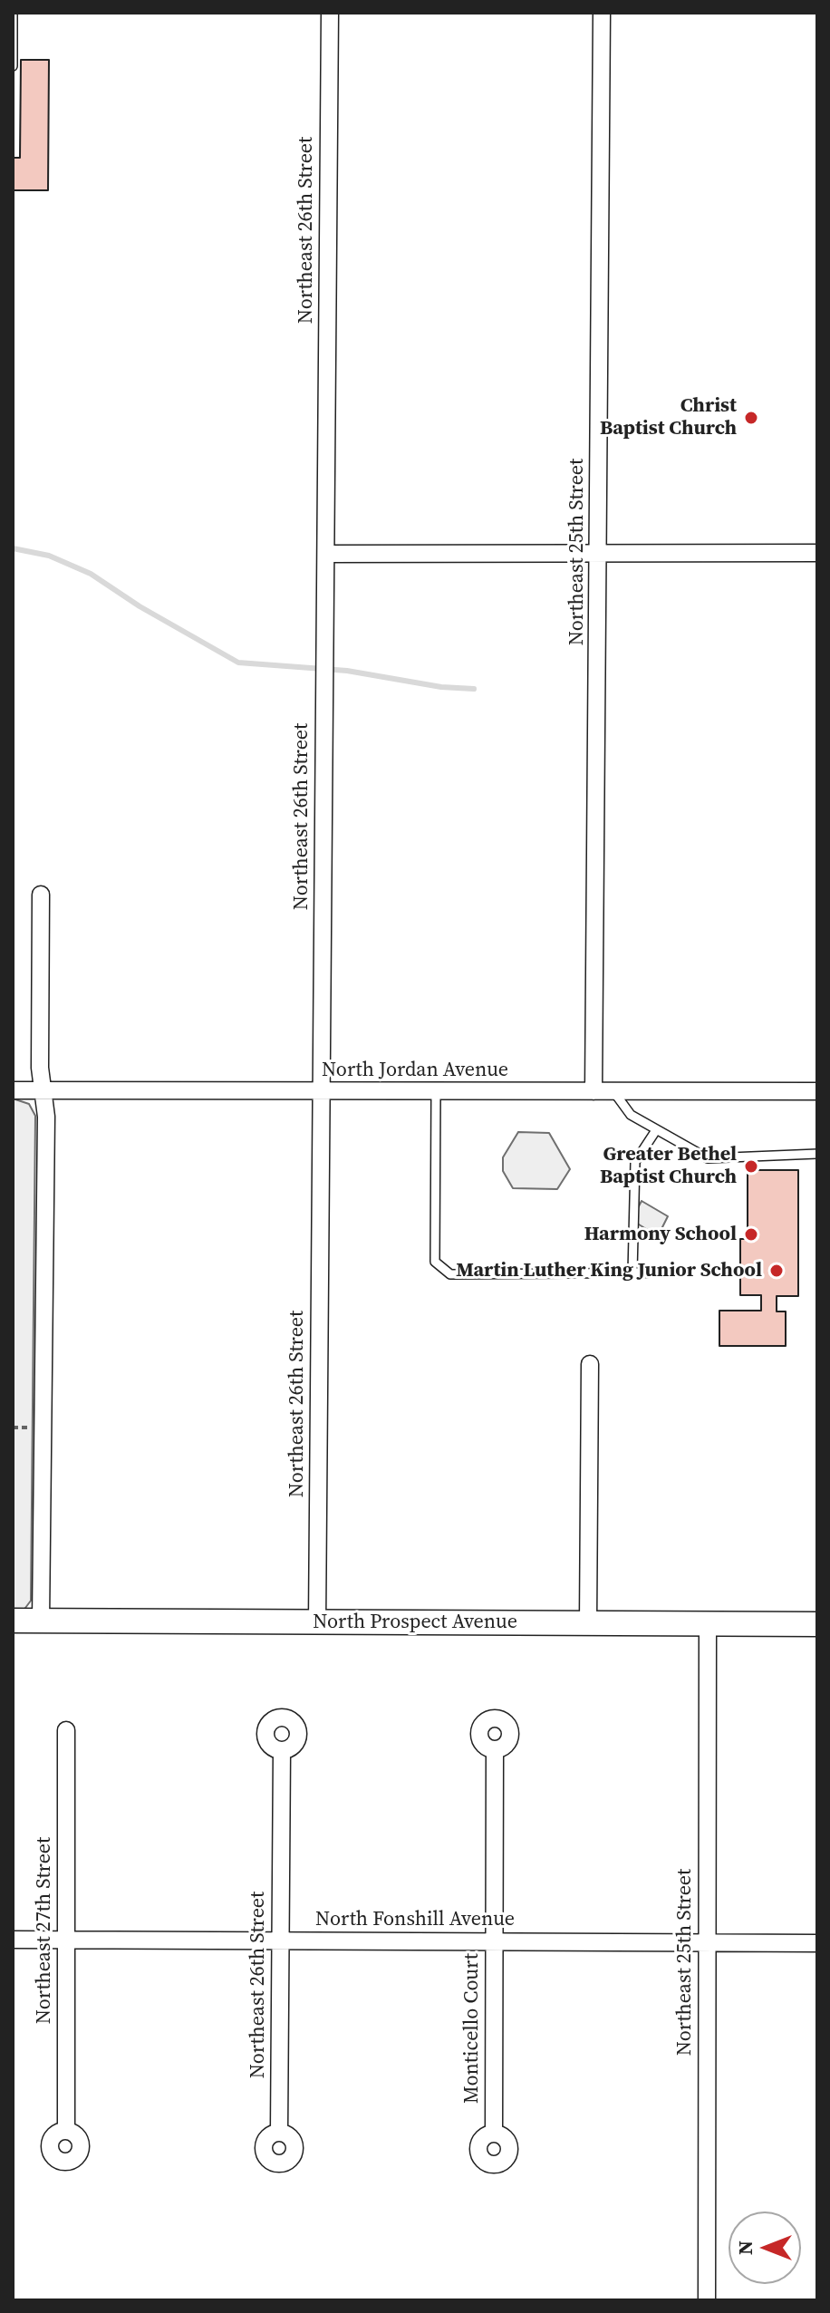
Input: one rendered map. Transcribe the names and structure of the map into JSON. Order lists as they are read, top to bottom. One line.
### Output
{"streets":{"street":["Northeast 26th Street","Northeast 25th Street","North Jordan Avenue","North Prospect Avenue","North Fonshill Avenue","Northeast 27th Street","Monticello Court"]},"crossings":[["Northeast 26th Street","North Jordan Avenue"],["Northeast 26th Street","North Prospect Avenue"],["Northeast 26th Street","North Fonshill Avenue"],["Northeast 25th Street","North Jordan Avenue"],["Northeast 25th Street","North Prospect Avenue"],["Northeast 25th Street","North Fonshill Avenue"],["North Fonshill Avenue","Northeast 27th Street"],["North Fonshill Avenue","Monticello Court"]],"places":["Christ Baptist Church","Greater Bethel Baptist Church","Harmony School","Martin Luther King Junior School"],"north":"left"}
